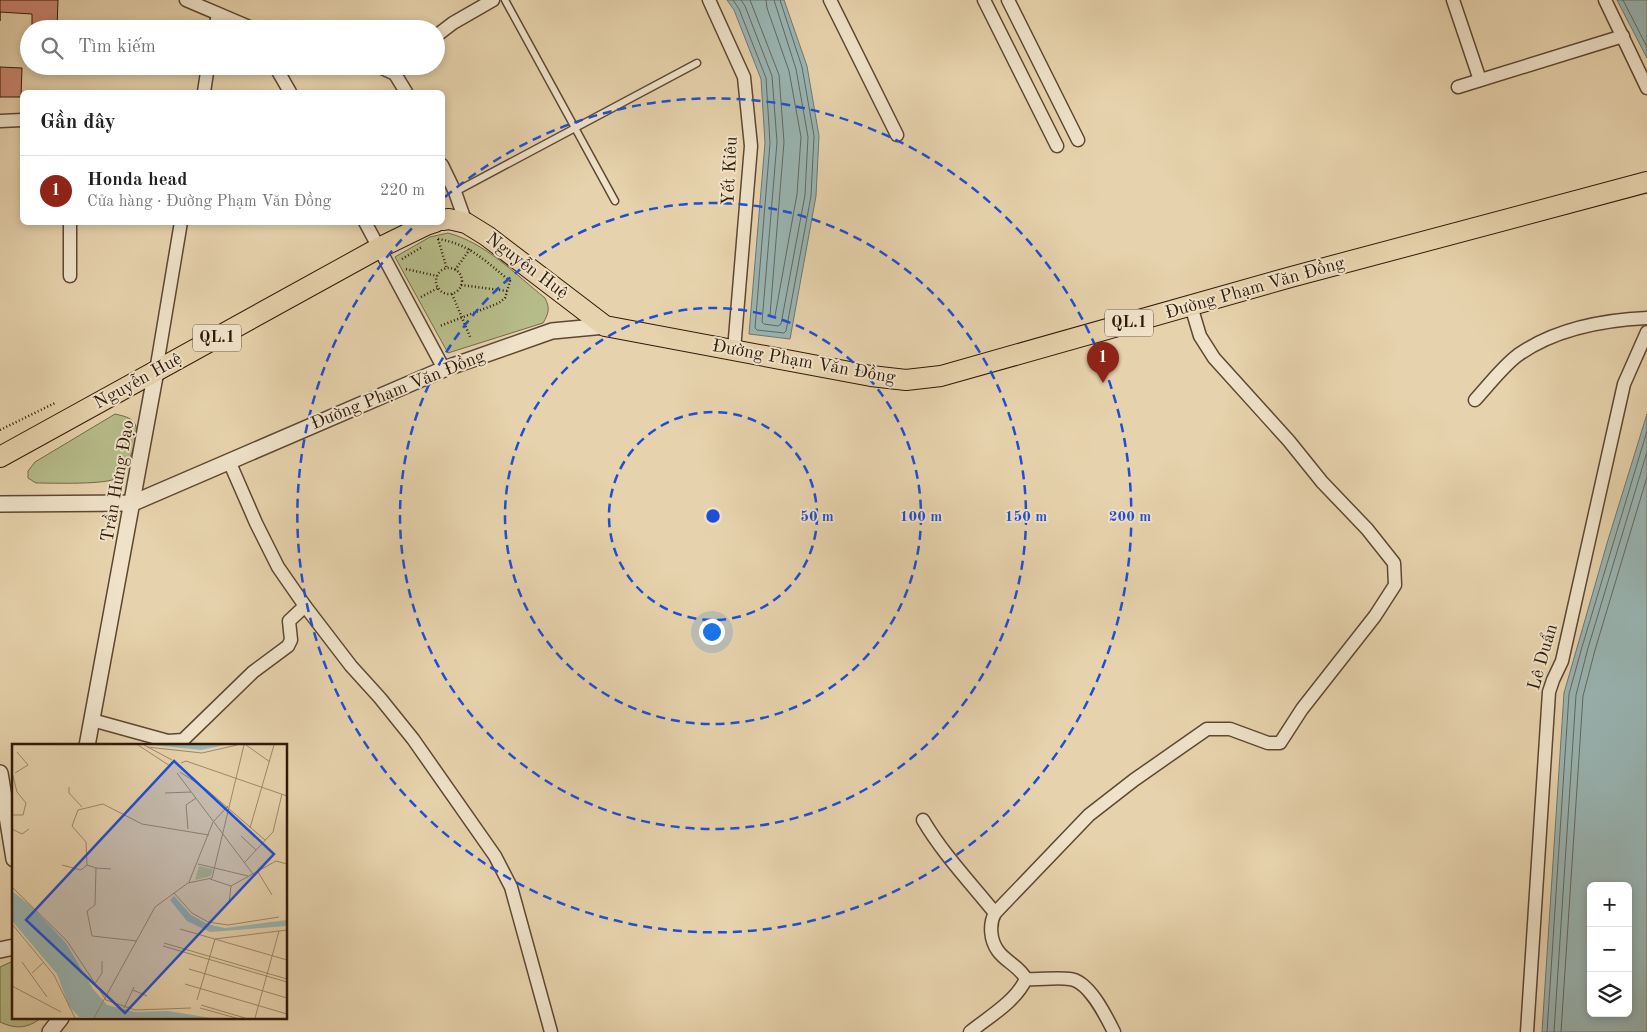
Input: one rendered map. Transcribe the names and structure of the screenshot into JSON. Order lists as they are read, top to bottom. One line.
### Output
{"streets":{"main road":["Nguyễn Huệ","Đường Phạm Văn Đồng","QL.1"],"street":["Yết Kiêu","Trần Hưng Đạo","Lê Duẩn"]},"crossings":[["Yết Kiêu","Đường Phạm Văn Đồng"],["Nguyễn Huệ","Đường Phạm Văn Đồng"],["Nguyễn Huệ","Trần Hưng Đạo"],["Đường Phạm Văn Đồng","Trần Hưng Đạo"]],"page":{"search":"Tìm kiếm","heading":"Gần đây","list":[{"mark":"1","name":"Honda head","note":"Cửa hàng · Đường Phạm Văn Đồng","value":"220 m"}],"pins":"1","map_buttons":["+","−"]},"rings":["50 m","100 m","150 m","200 m"]}
